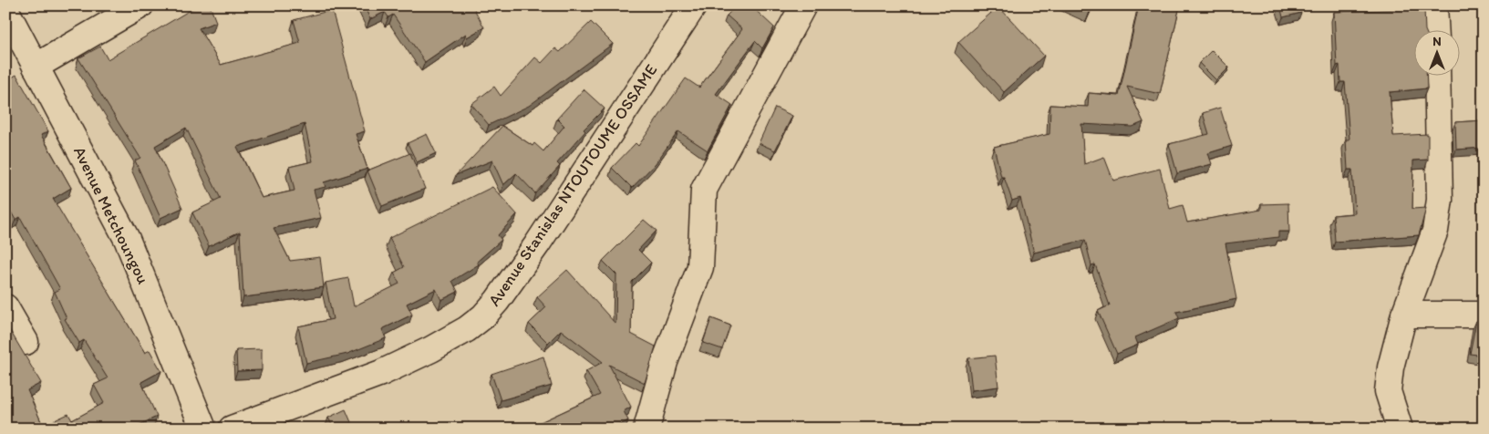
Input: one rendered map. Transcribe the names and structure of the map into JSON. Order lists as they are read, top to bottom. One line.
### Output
{"streets":{"street":["Avenue Stanislas NTOUTOUME OSSAME","Avenue Metchoungou"]},"north":"top"}
